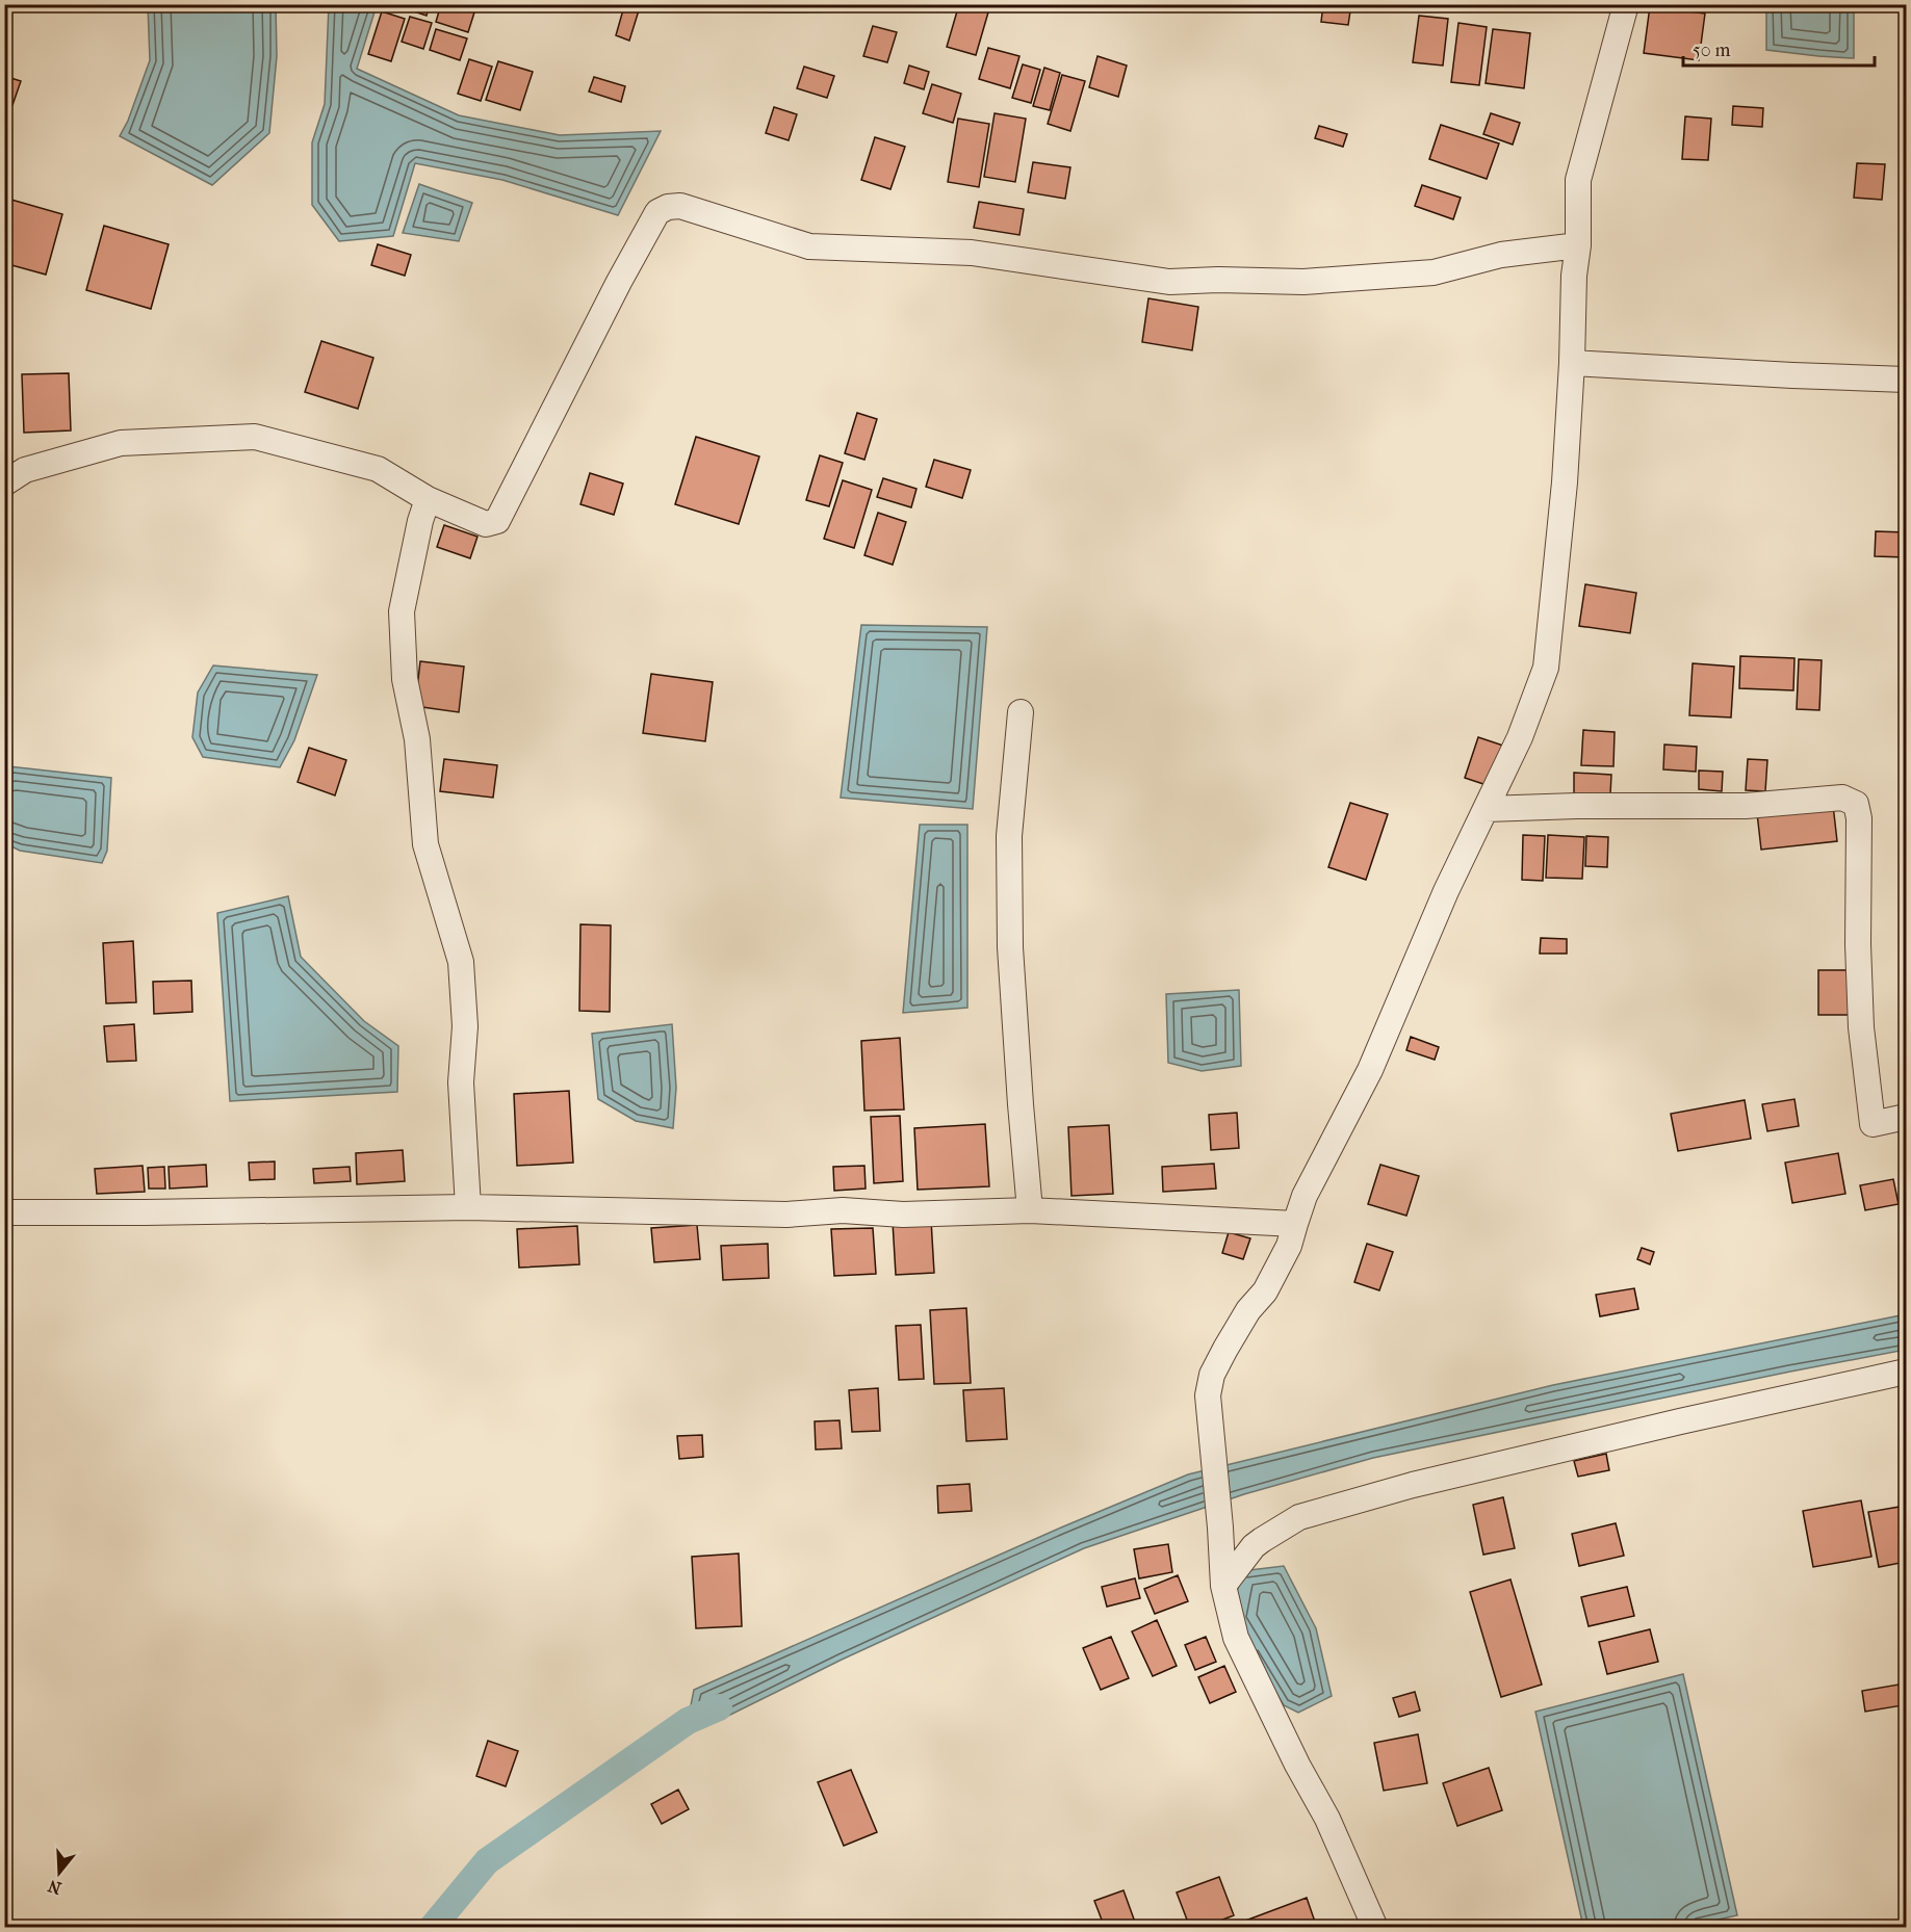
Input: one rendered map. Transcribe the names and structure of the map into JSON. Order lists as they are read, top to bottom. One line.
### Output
{"scale_bar":"50 m","north":"bottom"}
